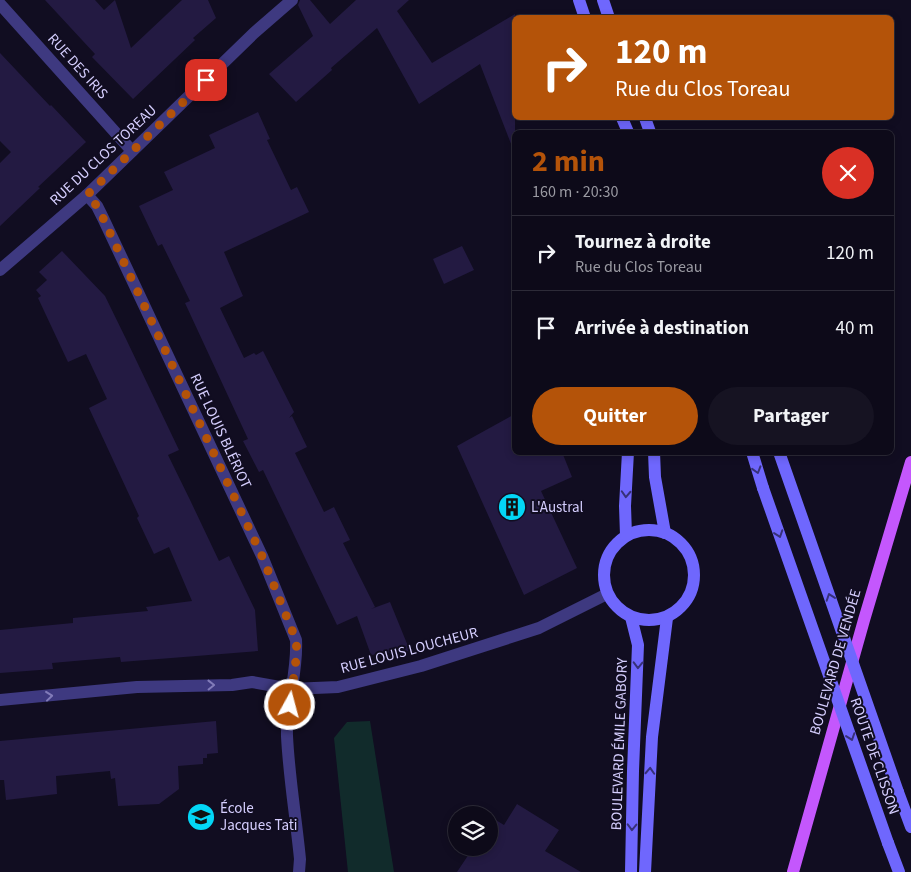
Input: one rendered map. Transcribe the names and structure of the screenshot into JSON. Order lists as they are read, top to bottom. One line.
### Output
{"streets":{"main road":["BOULEVARD DE VENDÉE","BOULEVARD ÉMILE GABORY","ROUTE DE CLISSON"],"street":["RUE DES IRIS","RUE DU CLOS TOREAU","RUE LOUIS BLÉRIOT","RUE LOUIS LOUCHEUR"]},"crossings":[["RUE DES IRIS","RUE DU CLOS TOREAU"],["RUE DU CLOS TOREAU","RUE LOUIS BLÉRIOT"],["RUE LOUIS BLÉRIOT","RUE LOUIS LOUCHEUR"],["RUE LOUIS LOUCHEUR","BOULEVARD ÉMILE GABORY"]],"one_way":["RUE LOUIS LOUCHEUR"],"places":{"building":["L'Austral"],"school or university":["École Jacques Tati"]},"page":{"turn":["120 m","Rue du Clos Toreau"],"heading":["2 min","160 m · 20:30"],"list":[{"name":"Tournez à droite","note":"Rue du Clos Toreau","value":"120 m"},{"name":"Arrivée à destination","value":"40 m"}],"buttons":["Quitter","Partager"]}}
